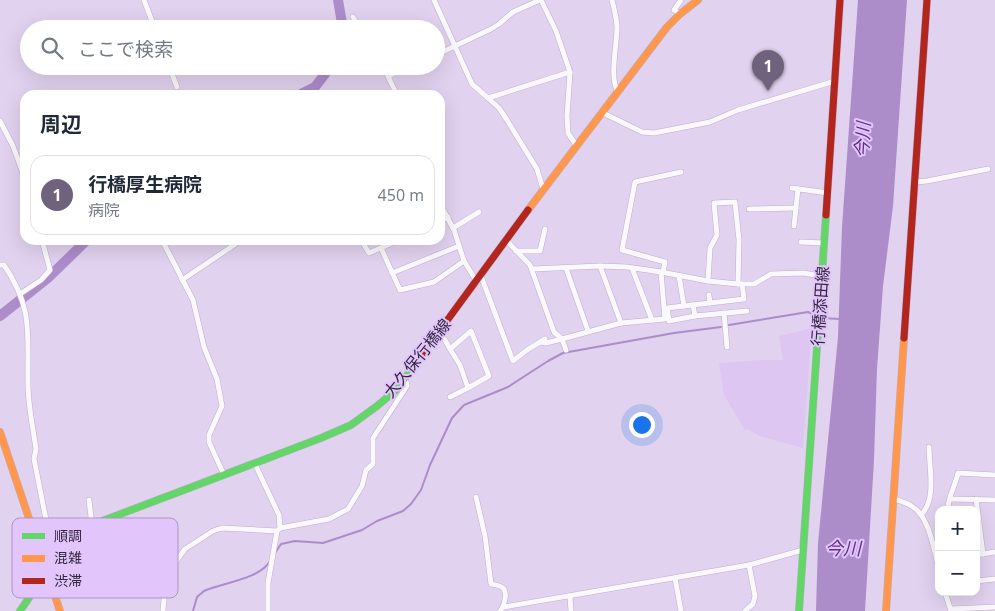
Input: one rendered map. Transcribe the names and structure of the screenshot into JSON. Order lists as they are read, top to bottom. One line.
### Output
{"streets":{"main road":["行橋添田線","大久保行橋線"]},"water":["今川"],"legend":["順調","混雑","渋滞"],"page":{"search":"ここで検索","pins":"1","heading":"周辺","list":[{"mark":"1","name":"行橋厚生病院","note":"病院","value":"450 m"}],"map_buttons":["+","−"]}}
